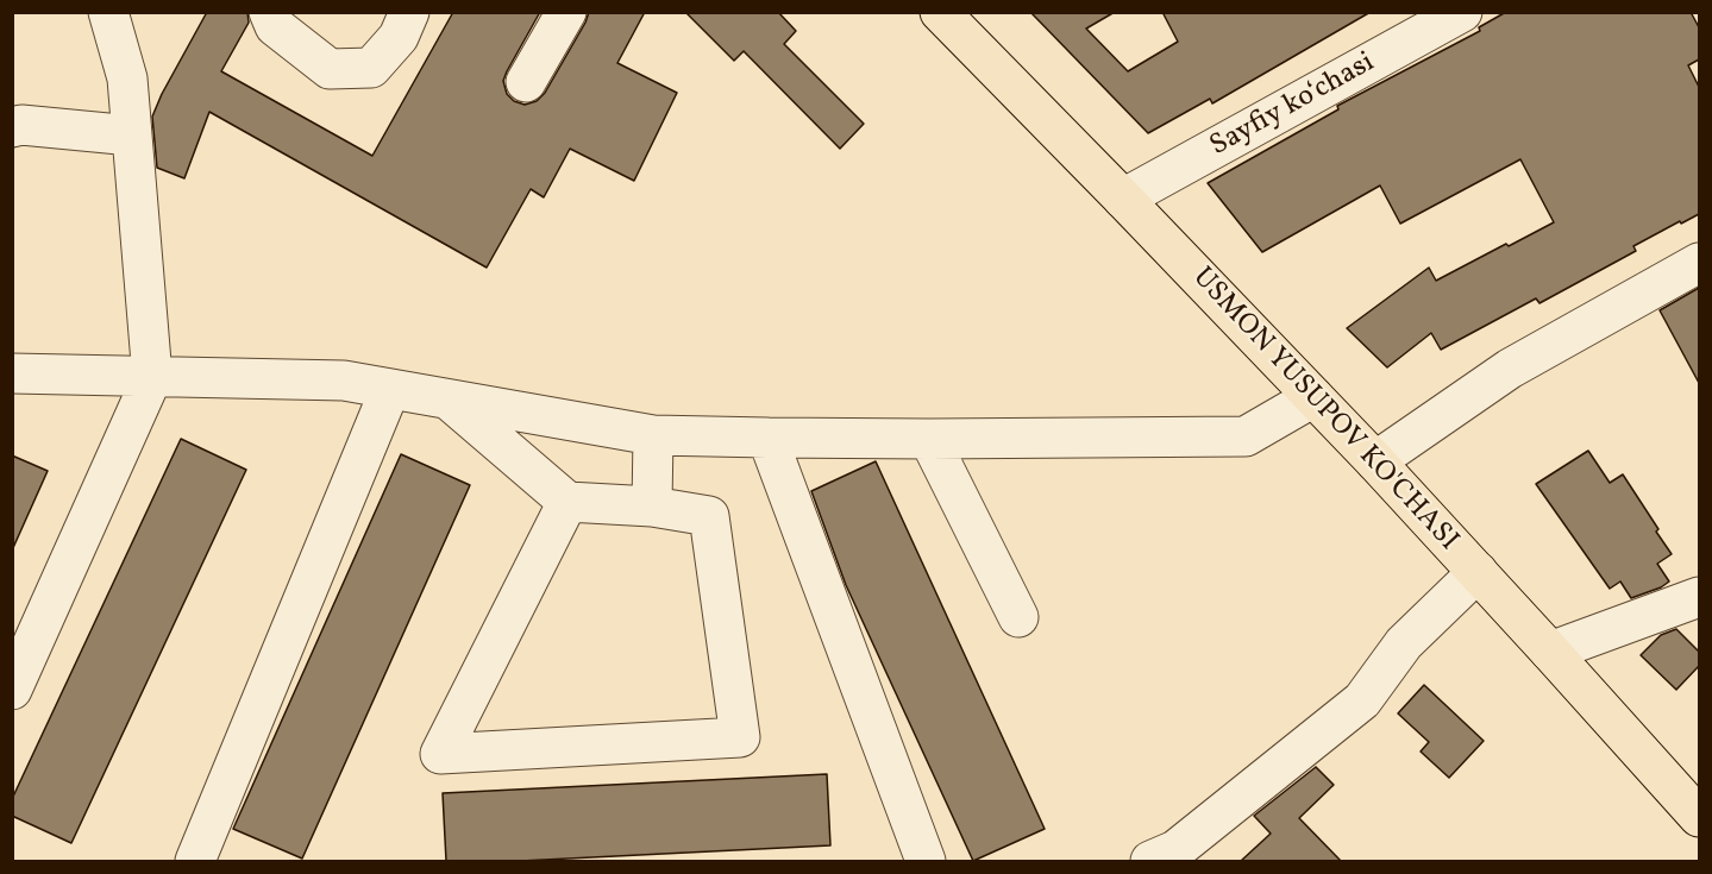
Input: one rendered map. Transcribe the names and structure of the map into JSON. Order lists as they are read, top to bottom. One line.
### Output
{"streets":{"main road":["USMON YUSUPOV KO'CHASI"],"street":["Sayfiy koʻchasi"]},"crossings":[["Sayfiy koʻchasi","USMON YUSUPOV KO'CHASI"]]}
